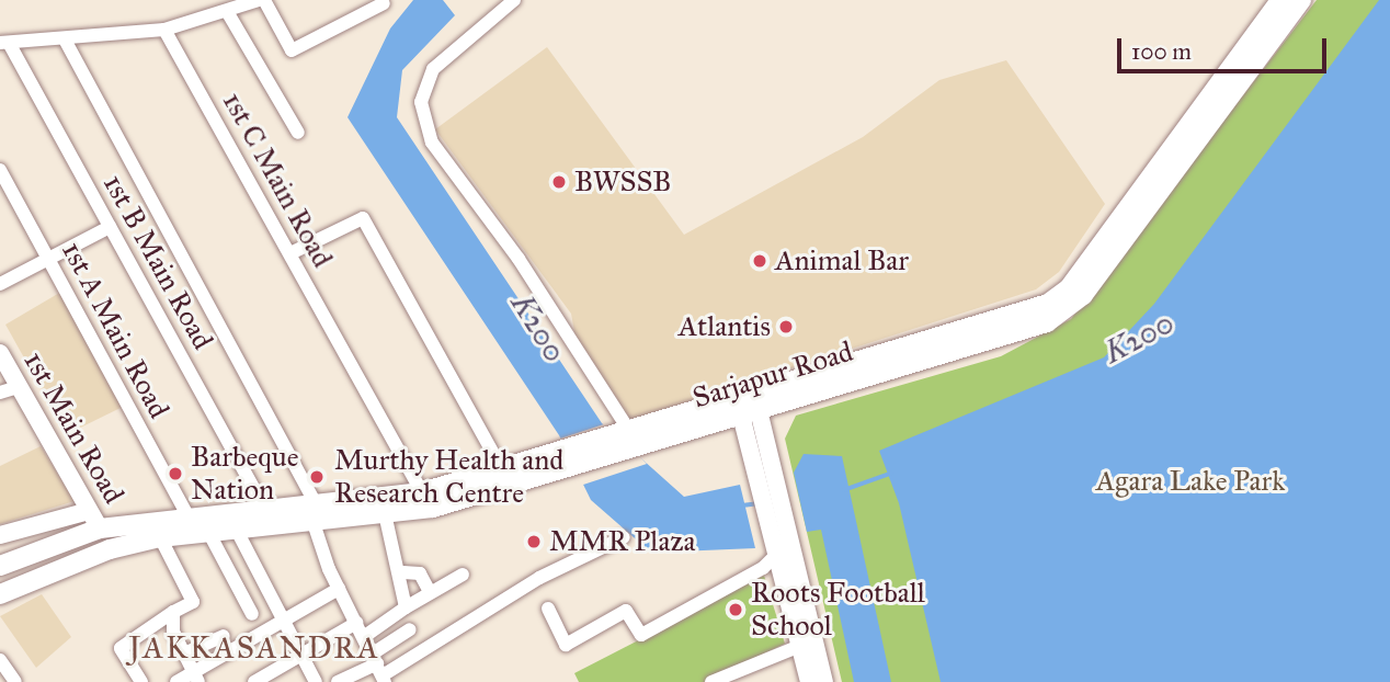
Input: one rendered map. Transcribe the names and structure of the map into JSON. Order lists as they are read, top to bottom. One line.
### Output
{"streets":{"main road":["Sarjapur Road","1st Main Road"],"street":["1st C Main Road","1st B Main Road","1st A Main Road"]},"crossings":[["1st C Main Road","Sarjapur Road"],["1st B Main Road","Sarjapur Road"],["1st A Main Road","Sarjapur Road"],["Sarjapur Road","1st Main Road"]],"districts":["JAKKASANDRA"],"water":["K200"],"parks":["Agara Lake Park"],"places":["BWSSB","Animal Bar","Atlantis","Barbeque Nation","Murthy Health and Research Centre","MMR Plaza","Roots Football School"],"scale_bar":"100 m"}
